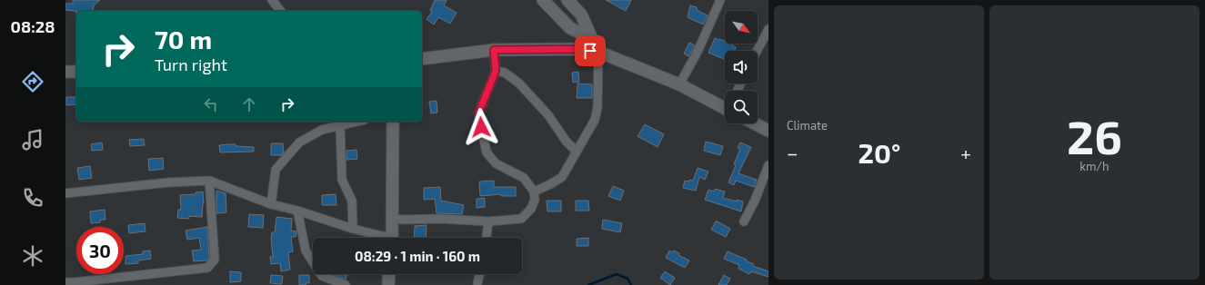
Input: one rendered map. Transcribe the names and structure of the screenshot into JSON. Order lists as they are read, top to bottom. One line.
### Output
{"north":"bottom right","page":{"tabs":"08:28","tile":["Climate",["26","km/h"]],"turn":["70 m","Turn right"],"heat":["−","20°","+"],"limit":"30","trip":"08:29 · 1 min · 160 m"}}
